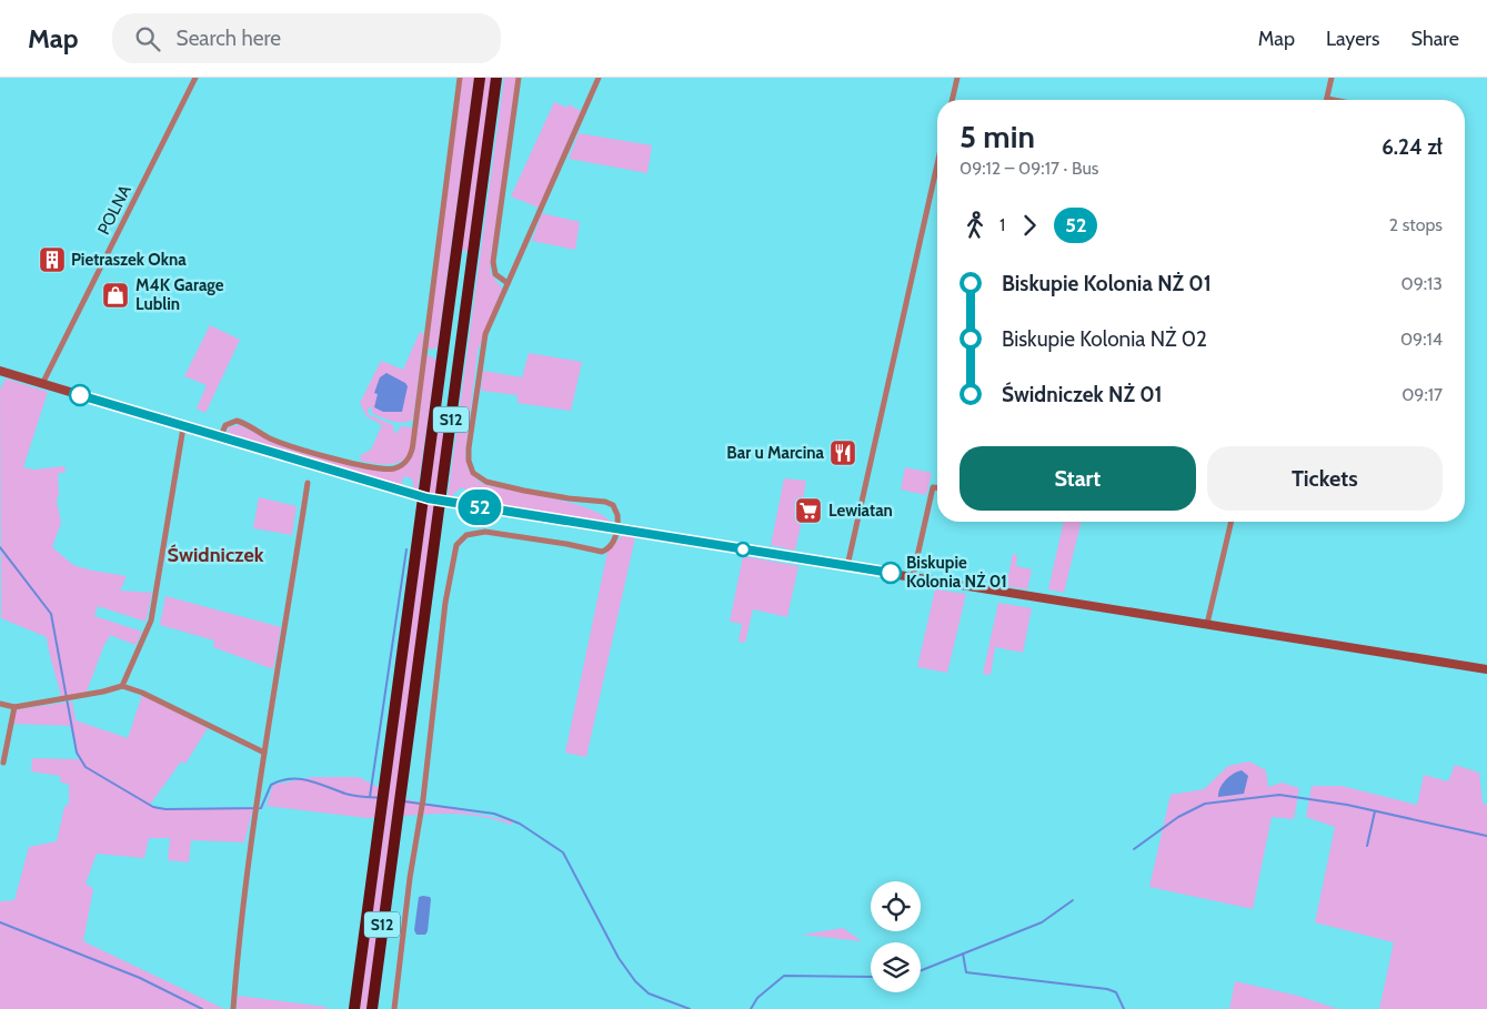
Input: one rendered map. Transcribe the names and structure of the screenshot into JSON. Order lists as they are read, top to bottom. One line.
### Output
{"streets":{"highway":["S12"],"street":["POLNA"]},"districts":["Świdniczek"],"places":{"building":["Pietraszek Okna"],"shop":["M4K Garage Lublin"],"restaurant":["Bar u Marcina"],"supermarket":["Lewiatan"],"other":["Biskupie Kolonia NŻ 01"]},"lines":["bus line 52"],"page":{"header":"Map","search":"Search here","nav":["Map","Layers","Share"],"on_map":"52","heading":["5 min","09:12 – 09:17 · Bus","6.24 zł"],"legs":["1","52","2 stops"],"list":[{"name":"Biskupie Kolonia NŻ 01","value":"09:13"},{"name":"Biskupie Kolonia NŻ 02","value":"09:14"},{"name":"Świdniczek NŻ 01","value":"09:17"}],"buttons":["Start","Tickets"]}}
